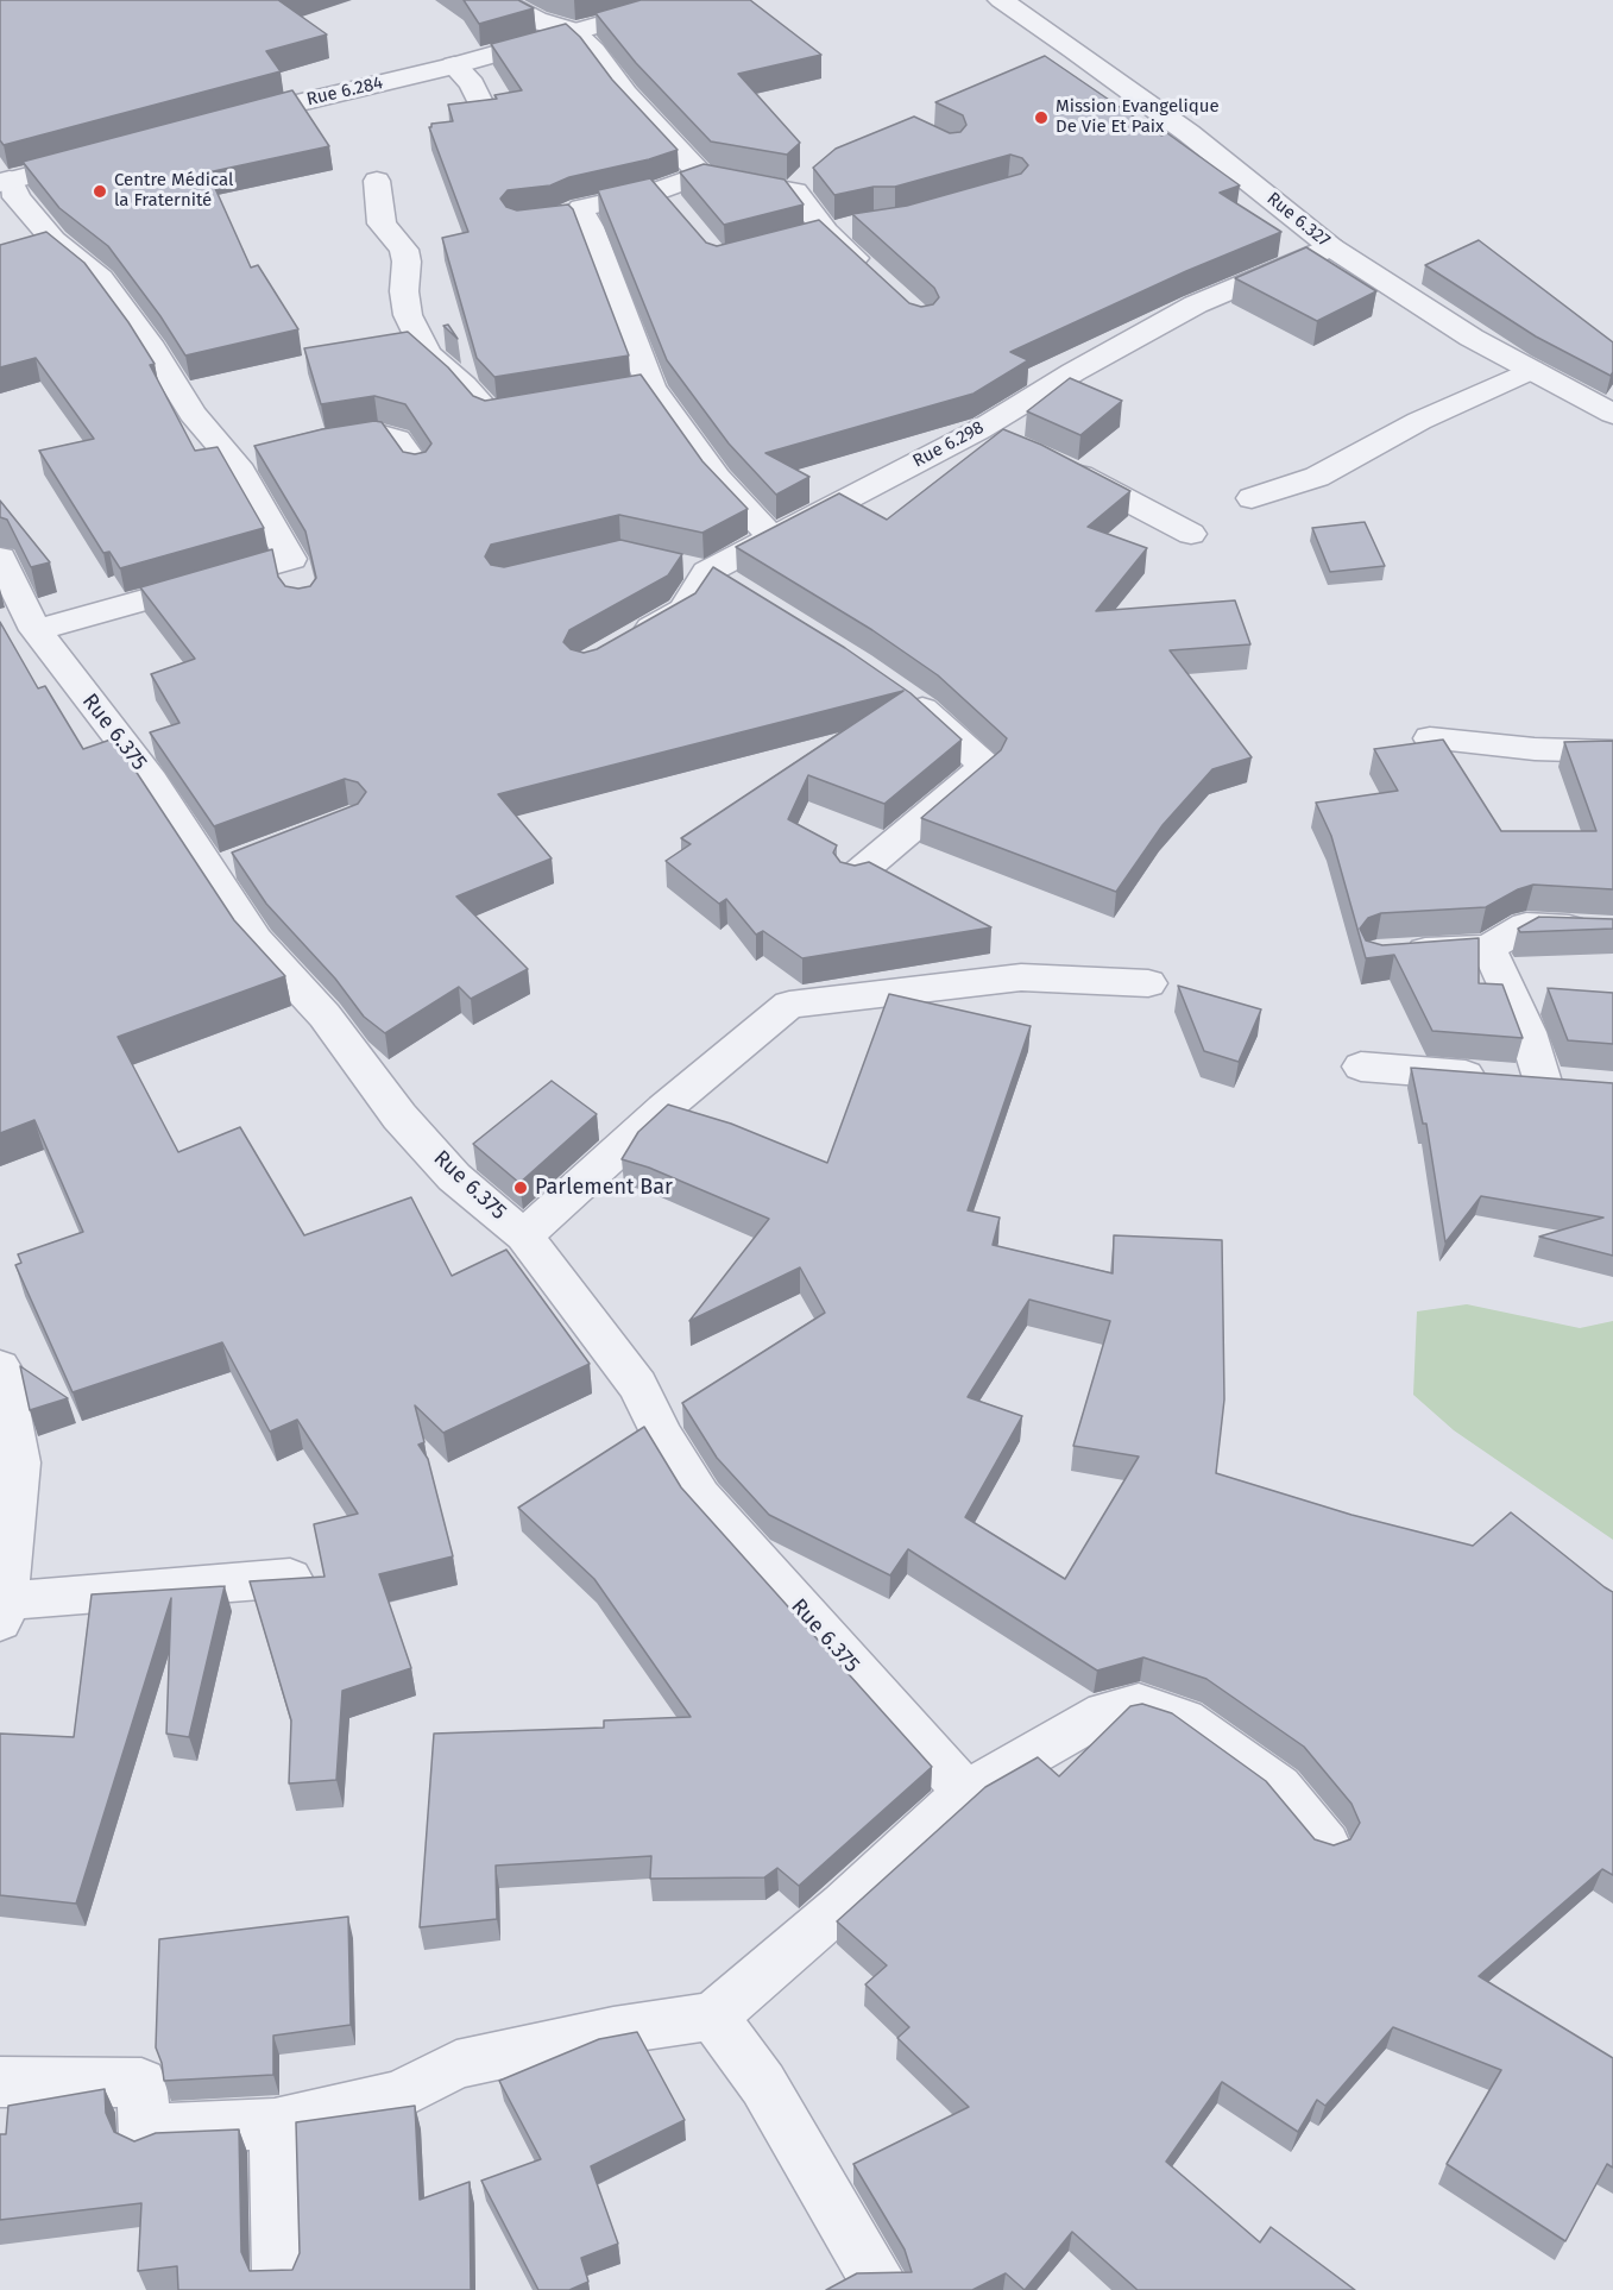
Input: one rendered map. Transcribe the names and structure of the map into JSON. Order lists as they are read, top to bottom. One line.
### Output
{"streets":{"street":["Rue 6.284","Rue 6.327","Rue 6.298","Rue 6.375"]},"crossings":[["Rue 6.327","Rue 6.298"]],"places":["Mission Evangelique De Vie Et Paix","Centre Médical la Fraternité","Parlement Bar"]}
